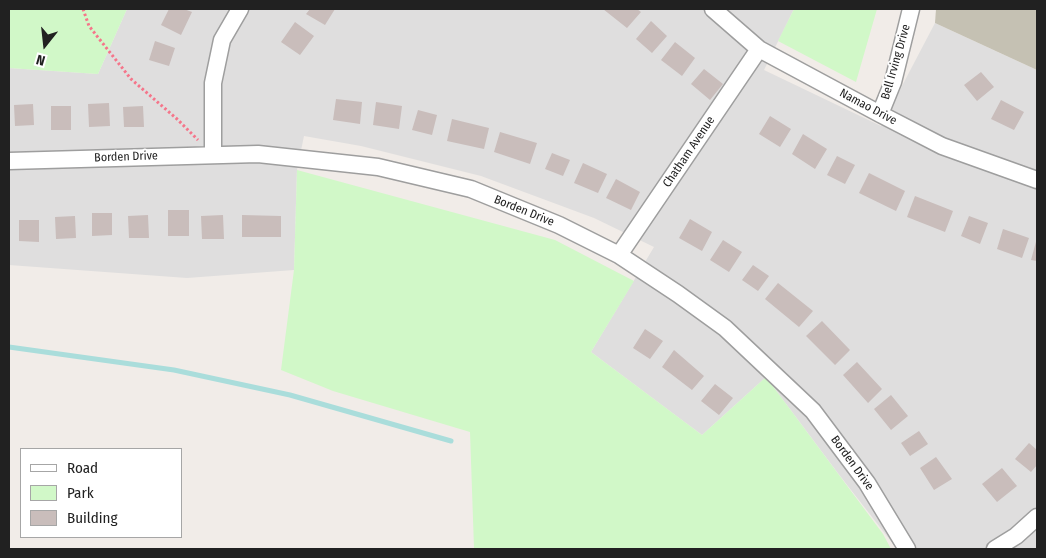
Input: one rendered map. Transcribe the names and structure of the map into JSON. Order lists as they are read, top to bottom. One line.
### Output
{"streets":{"street":["Bell Irving Drive","Namao Drive","Chatham Avenue","Borden Drive"]},"crossings":[["Bell Irving Drive","Namao Drive"],["Namao Drive","Chatham Avenue"],["Chatham Avenue","Borden Drive"]],"legend":["Road","Park","Building"],"north":"bottom"}
